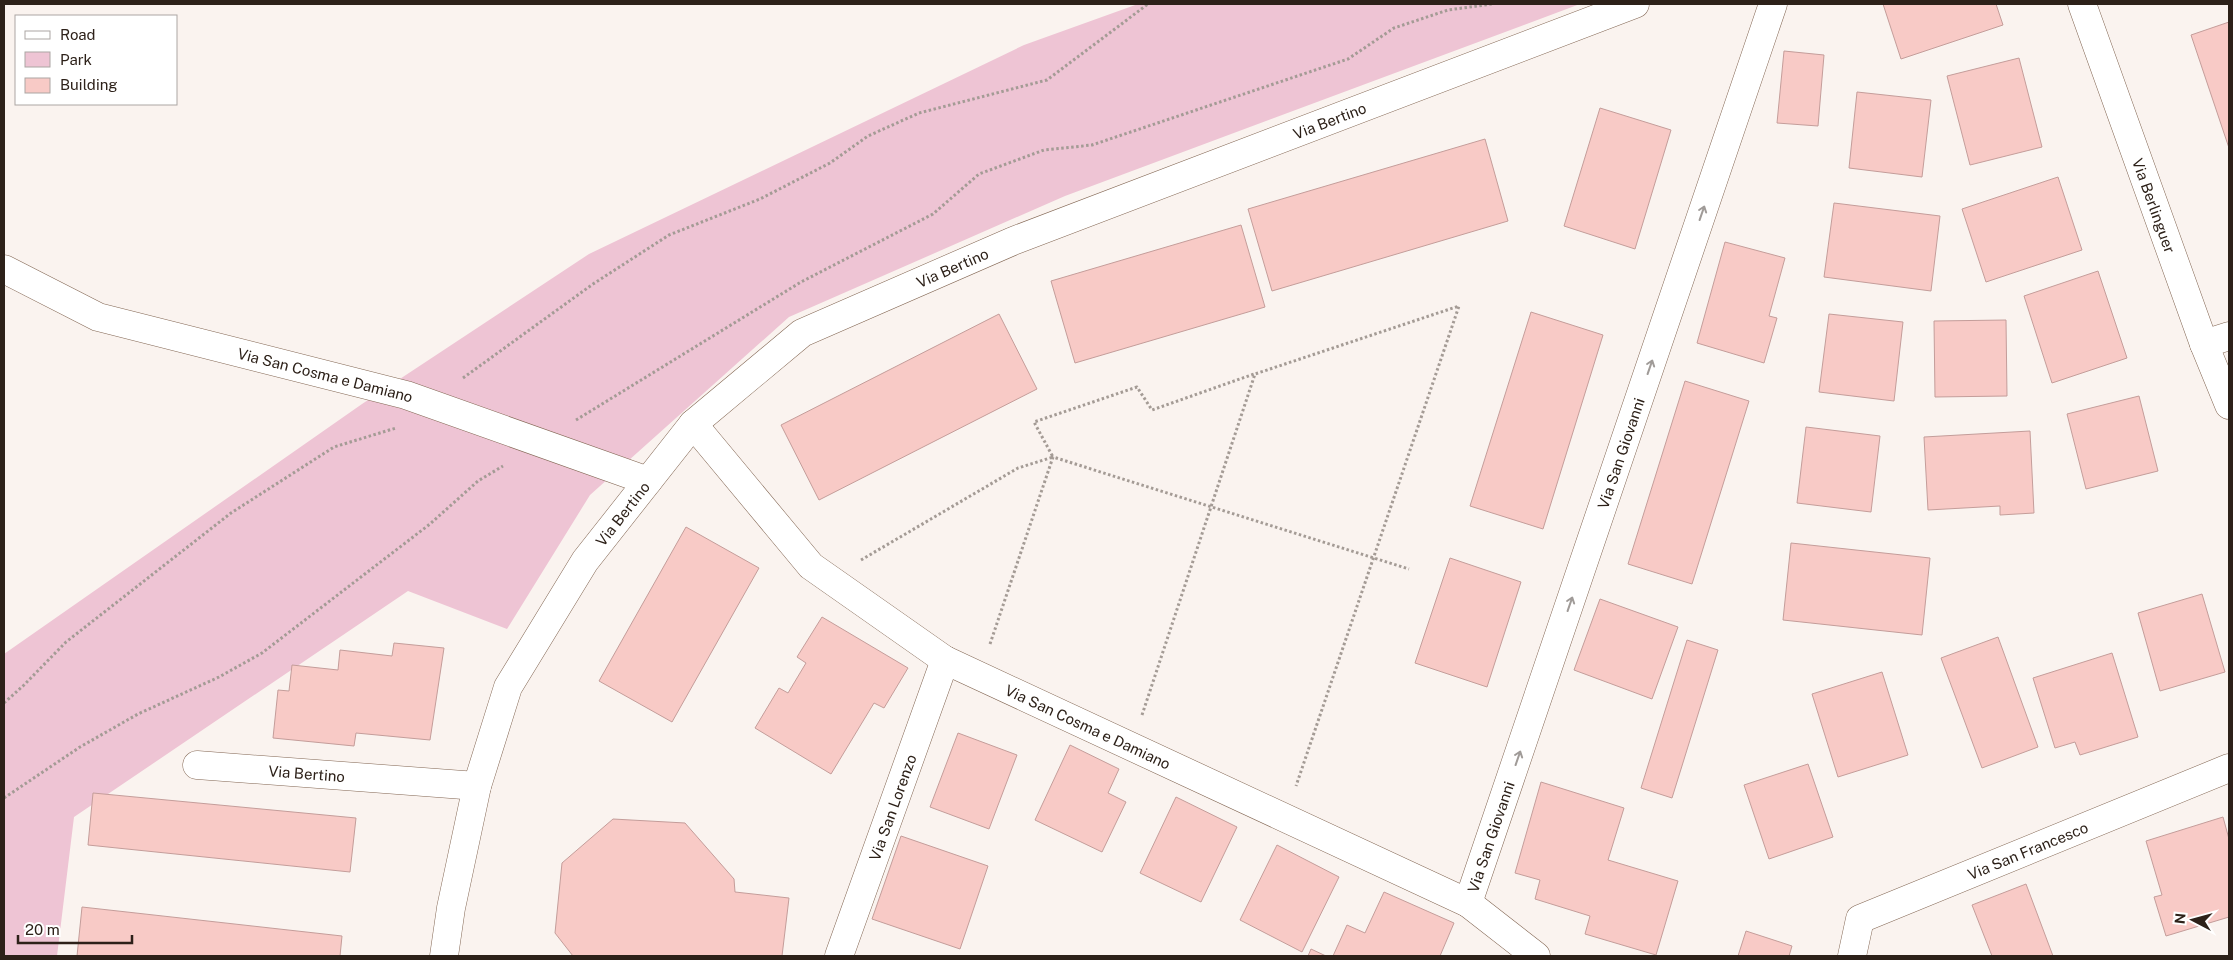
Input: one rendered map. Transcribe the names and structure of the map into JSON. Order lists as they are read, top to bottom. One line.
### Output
{"streets":{"street":["Via Bertino","Via Berlinguer","Via San Cosma e Damiano","Via San Giovanni","Via San Lorenzo","Via San Francesco"]},"crossings":[["Via Bertino","Via San Cosma e Damiano"],["Via San Cosma e Damiano","Via San Giovanni"],["Via San Cosma e Damiano","Via San Lorenzo"]],"one_way":["Via San Giovanni"],"legend":["Road","Park","Building"],"scale_bar":"20 m","north":"left"}
